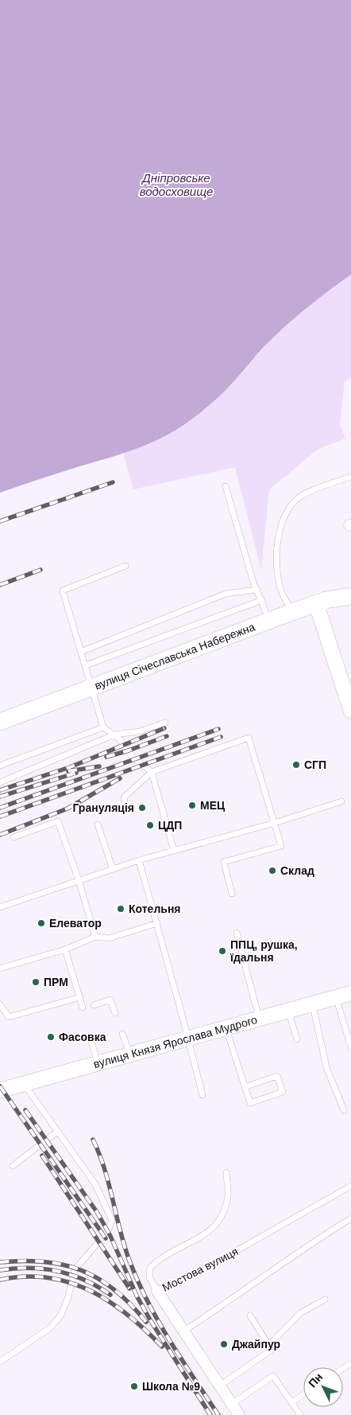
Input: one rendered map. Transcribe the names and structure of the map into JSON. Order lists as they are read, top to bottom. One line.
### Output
{"streets":{"main road":["вулиця Січеславська Набережна","вулиця Князя Ярослава Мудрого"],"street":["Мостова вулиця"]},"water":["Дніпровське водосховище"],"places":["СГП","МЕЦ","Грануляція","ЦДП","Склад","Котельня","Елеватор","ППЦ, рушка, їдальня","ПРМ","Фасовка","Джайпур","Школа №9"],"north":"top left"}
